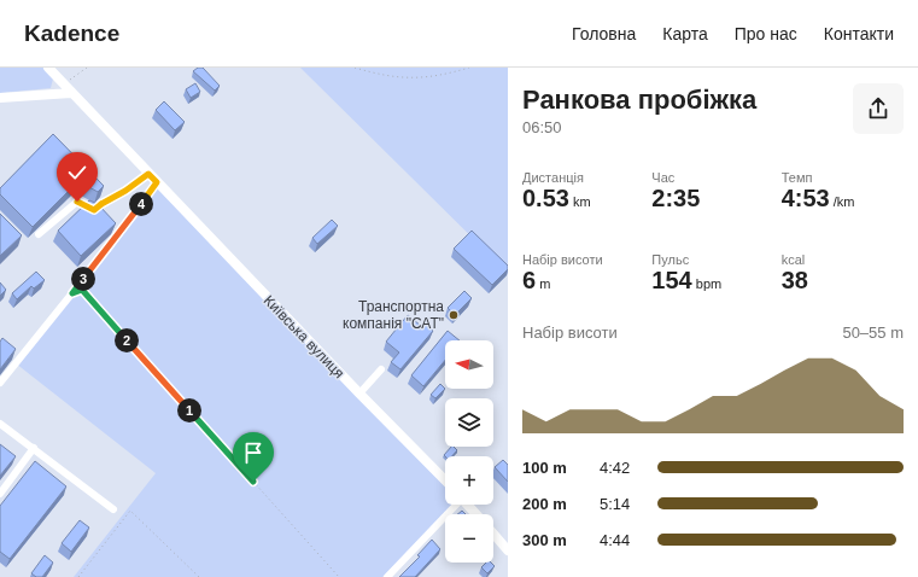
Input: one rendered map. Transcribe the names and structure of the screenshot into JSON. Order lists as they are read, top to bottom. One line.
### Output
{"streets":{"main road":["Київська вулиця"]},"places":["Транспортна компанія \"САТ\""],"north":"left","page":{"header":"Kadence","nav":["Головна","Карта","Про нас","Контакти"],"heading":["Ранкова пробіжка","06:50"],"stats":[["Дистанція","0.53 km"],["Час","2:35"],["Темп","4:53 /km"],["Набір висоти","6 m"],["Пульс","154 bpm"],["kcal","38"]],"pins":["4","3","2","1"],"chart":["Набір висоти","50–55 m"],"map_buttons":["+","−"],"list":[{"name":"100 m","note":"4:42"},{"name":"200 m","note":"5:14"},{"name":"300 m","note":"4:44"}]}}
